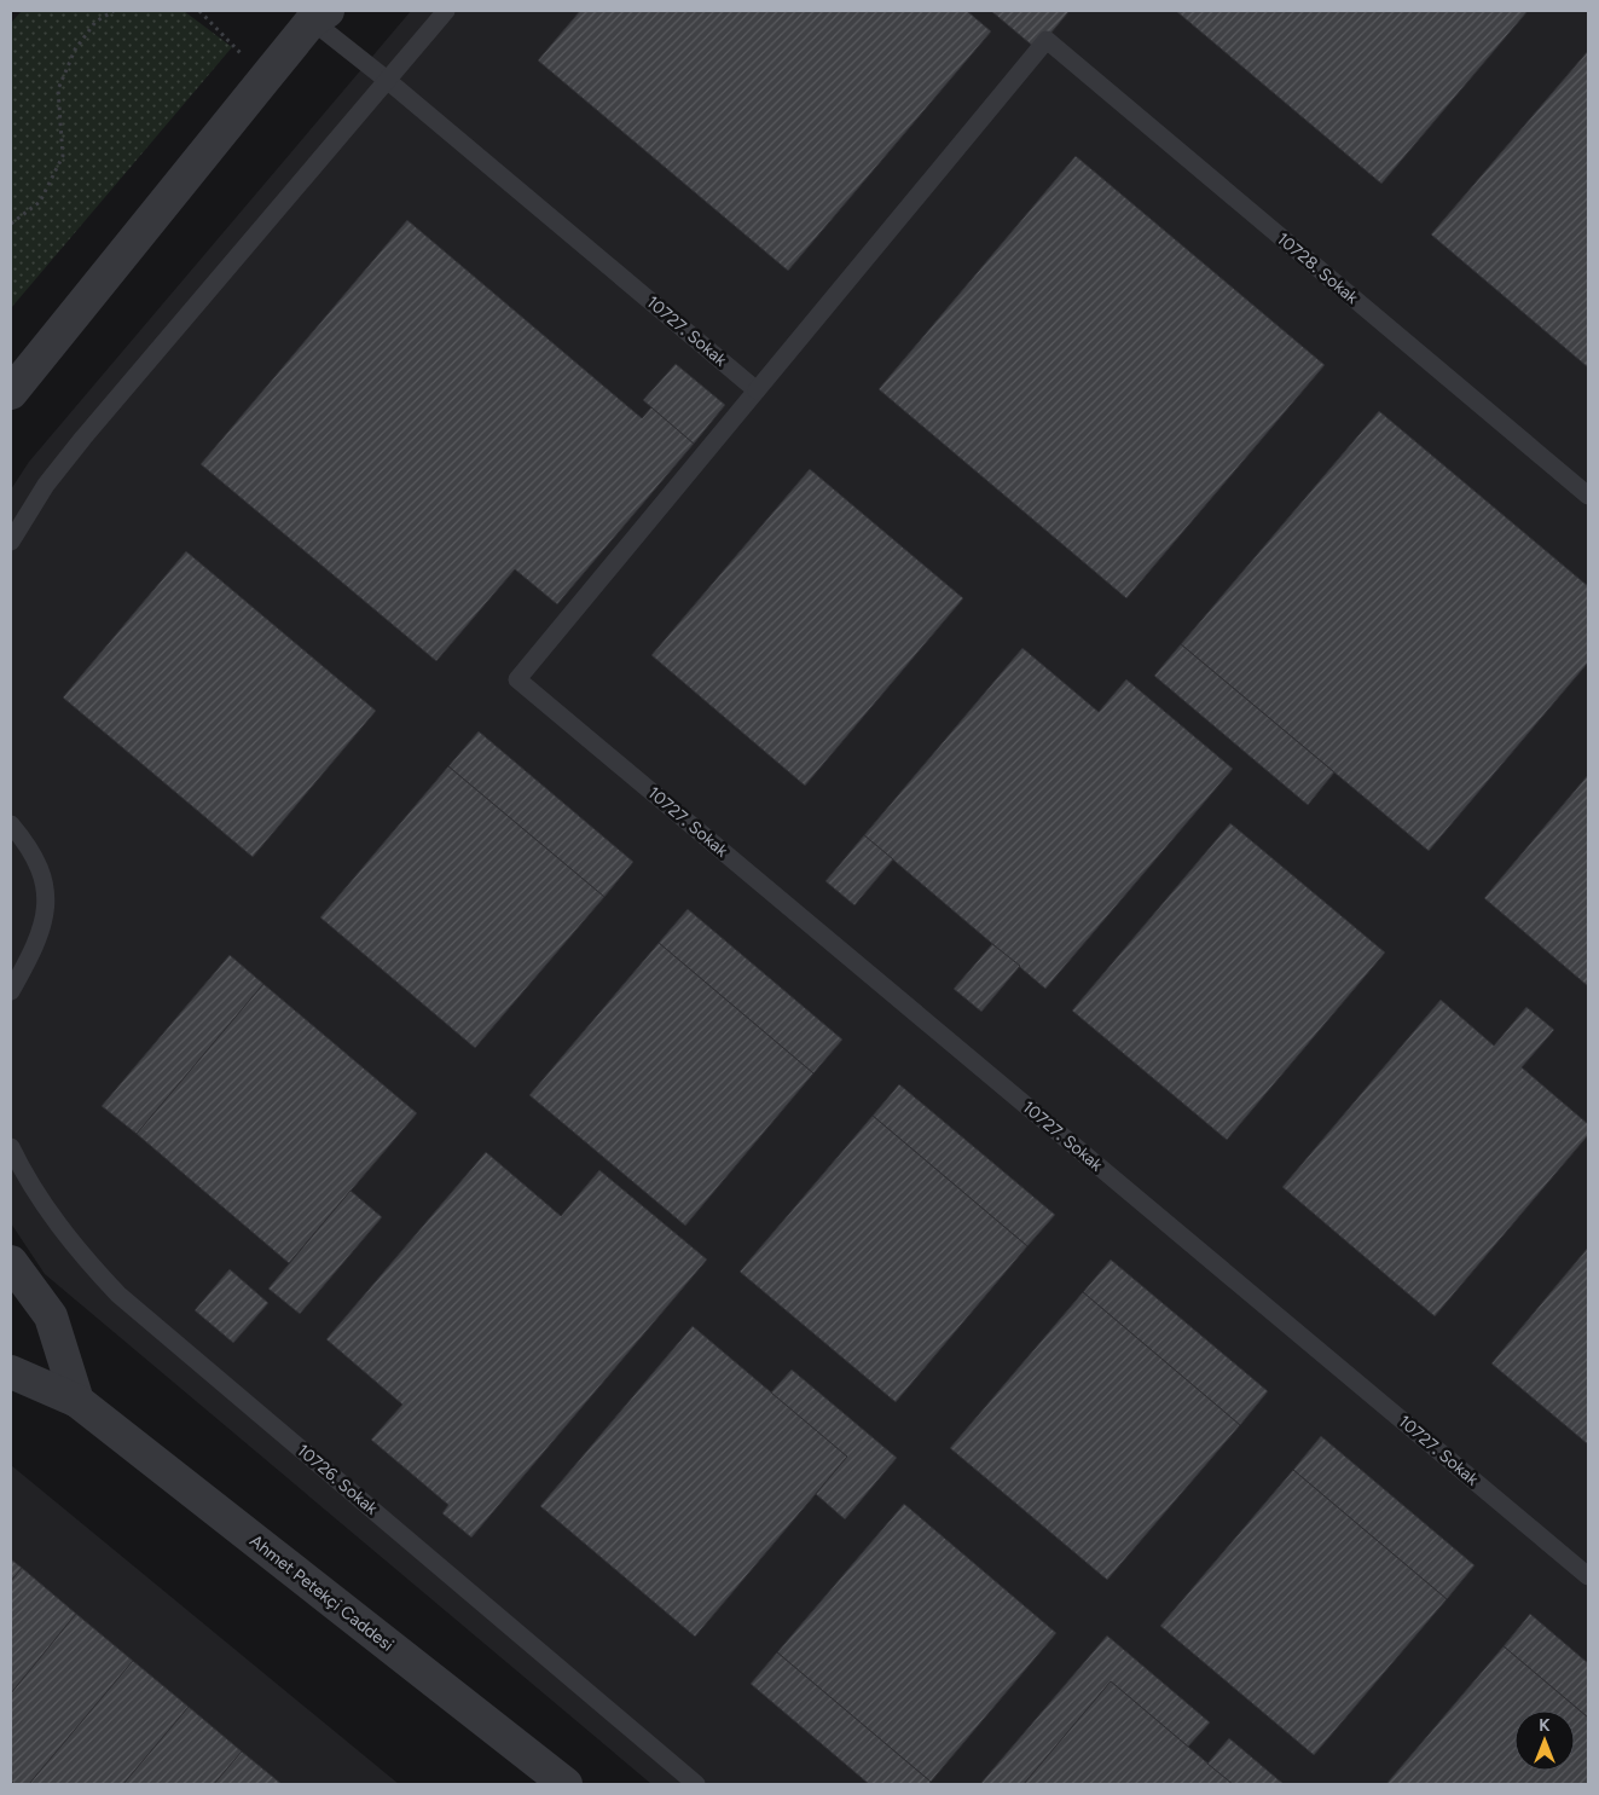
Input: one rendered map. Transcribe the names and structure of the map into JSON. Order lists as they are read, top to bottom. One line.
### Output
{"streets":{"street":["Ahmet Petekçi Caddesi"],"lane":["10728. Sokak","10727. Sokak","10726. Sokak"]},"crossings":[["10728. Sokak","10727. Sokak"]],"north":"top"}
